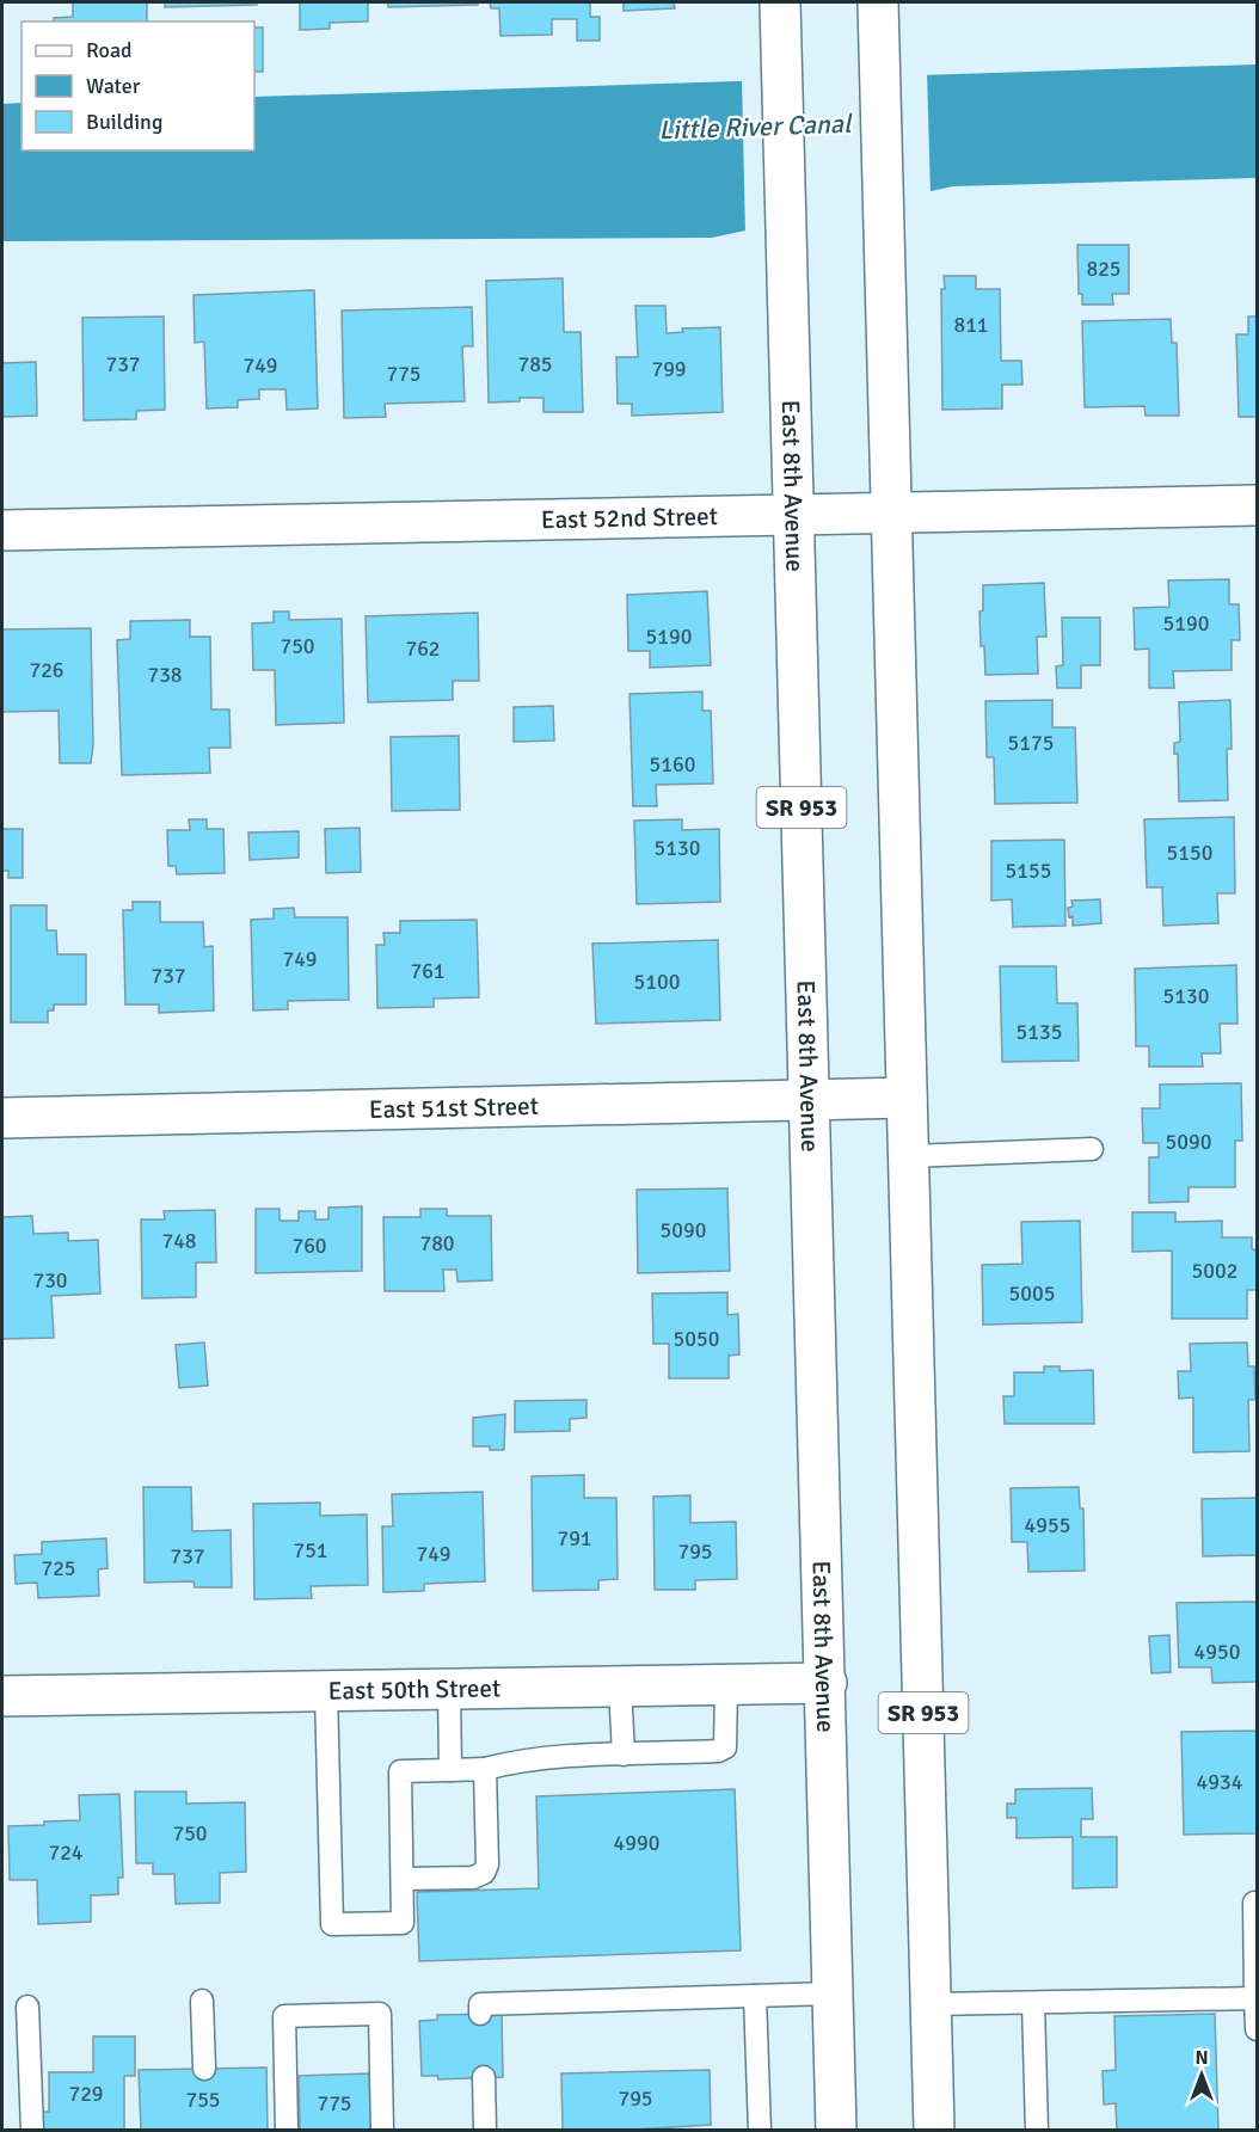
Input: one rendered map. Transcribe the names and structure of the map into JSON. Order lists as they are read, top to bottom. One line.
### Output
{"streets":{"main road":["East 8th Avenue","East 52nd Street","SR 953","East 51st Street","East 50th Street"]},"crossings":[["East 8th Avenue","East 52nd Street"],["East 8th Avenue","East 51st Street"],["East 8th Avenue","East 50th Street"],["East 52nd Street","SR 953"],["SR 953","East 51st Street"]],"water":["Little River Canal"],"house_numbers":["825","811","737","785","749","799","775","5190","5190","750","762","726","738","5175","5160","5130","5150","5155","749","761","737","5100","5130","5135","5090","5090","748","780","760","5002","730","5005","5050","4955","791","751","795","749","737","725","4950","4934","750","4990","724","729","795","755","775"],"legend":["Road","Water","Building"],"north":"top"}
